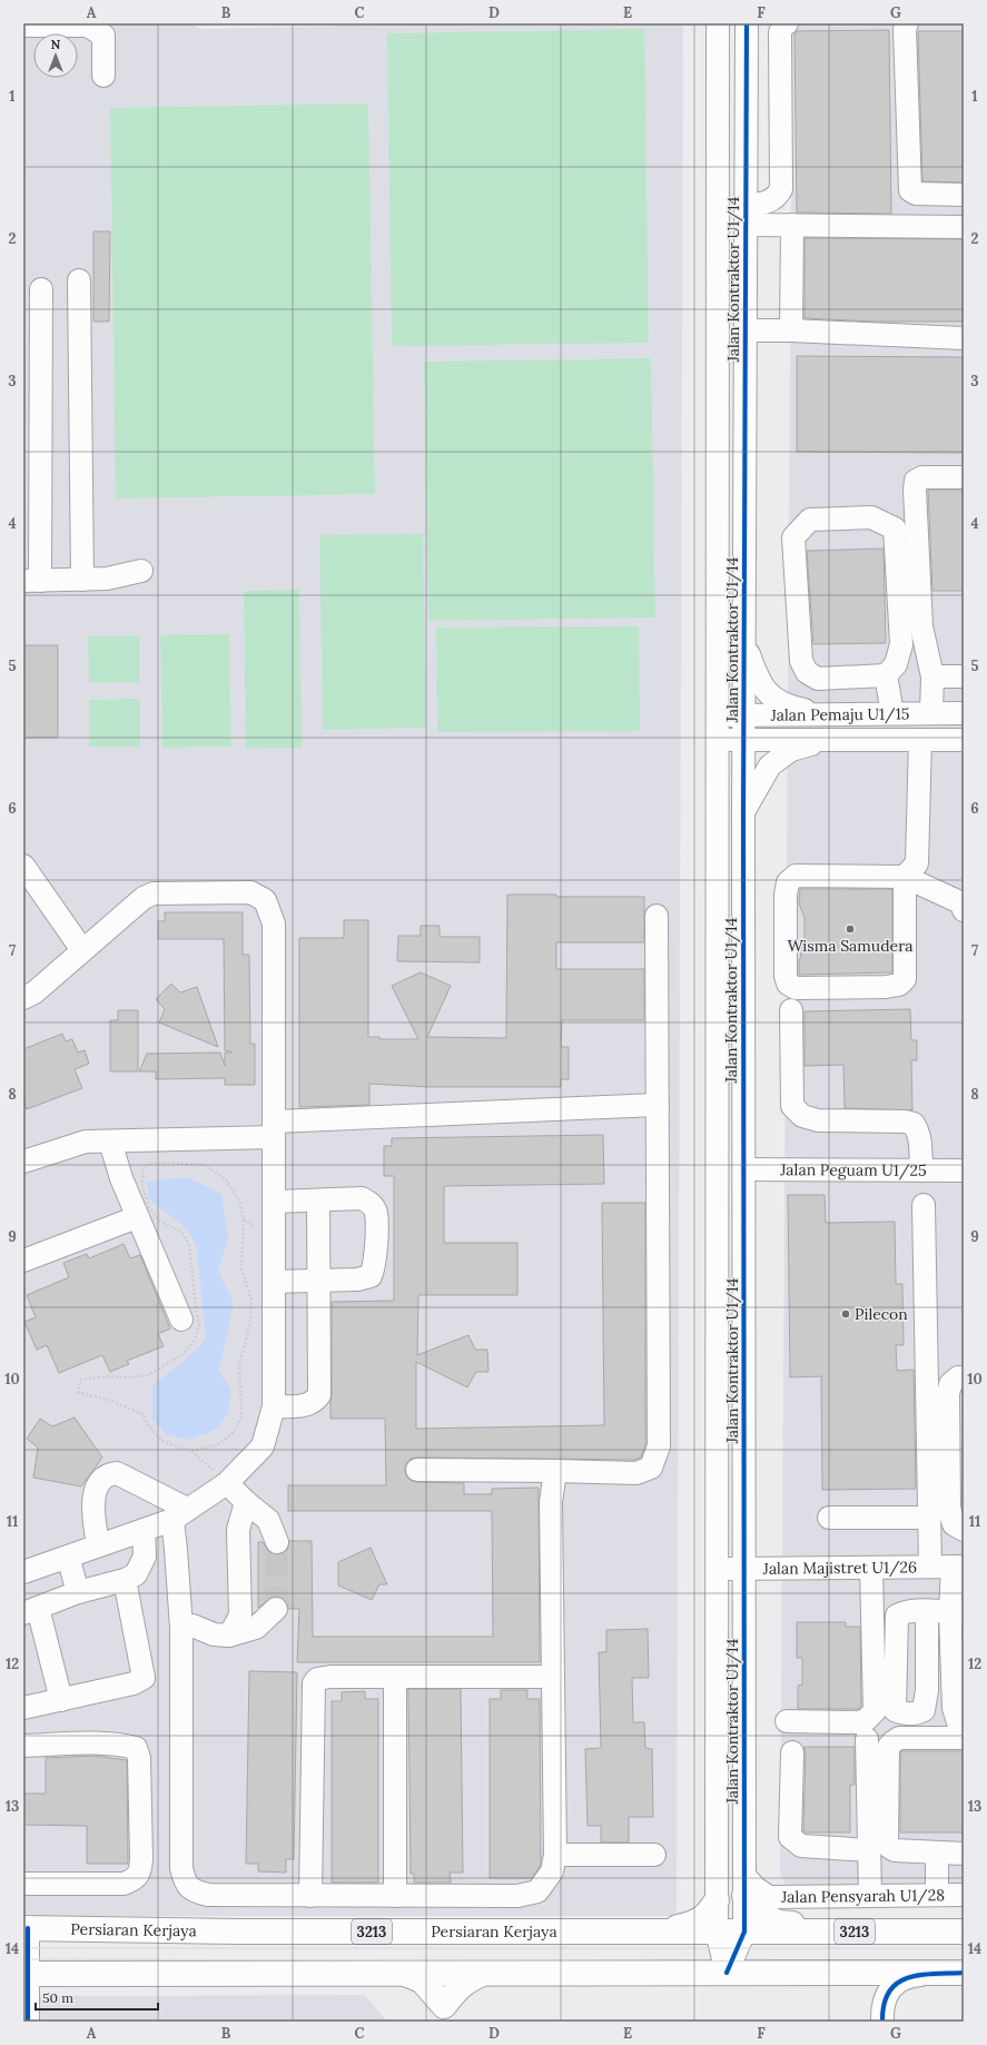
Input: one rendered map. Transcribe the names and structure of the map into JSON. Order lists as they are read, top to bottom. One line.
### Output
{"streets":{"main road":["Persiaran Kerjaya","3213"],"street":["Jalan Kontraktor U1/14","Jalan Pemaju U1/15","Jalan Peguam U1/25","Jalan Majistret U1/26","Jalan Pensyarah U1/28"]},"crossings":[["Jalan Kontraktor U1/14","Jalan Pemaju U1/15"],["Jalan Kontraktor U1/14","Jalan Peguam U1/25"],["Jalan Kontraktor U1/14","Jalan Majistret U1/26"],["Jalan Kontraktor U1/14","Jalan Pensyarah U1/28"],["Jalan Kontraktor U1/14","Persiaran Kerjaya"]],"places":["Wisma Samudera","Pilecon"],"scale_bar":"50 m","north":"top","grid":{"columns":["A","B","C","D","E","F","G"],"rows":["1","2","3","4","5","6","7","8","9","10","11","12","13","14"]}}
